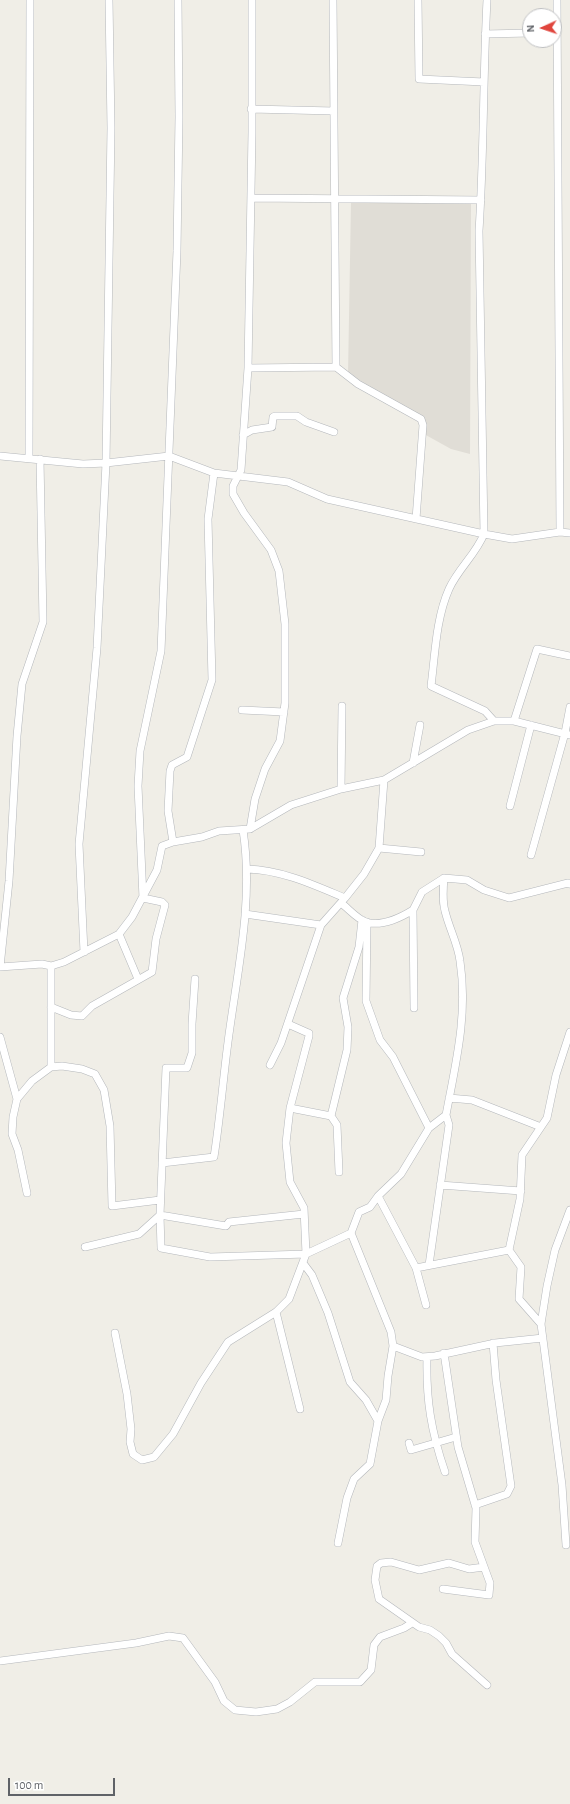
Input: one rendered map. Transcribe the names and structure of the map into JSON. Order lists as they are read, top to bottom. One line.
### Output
{"scale_bar":"100 m","north":"left"}
